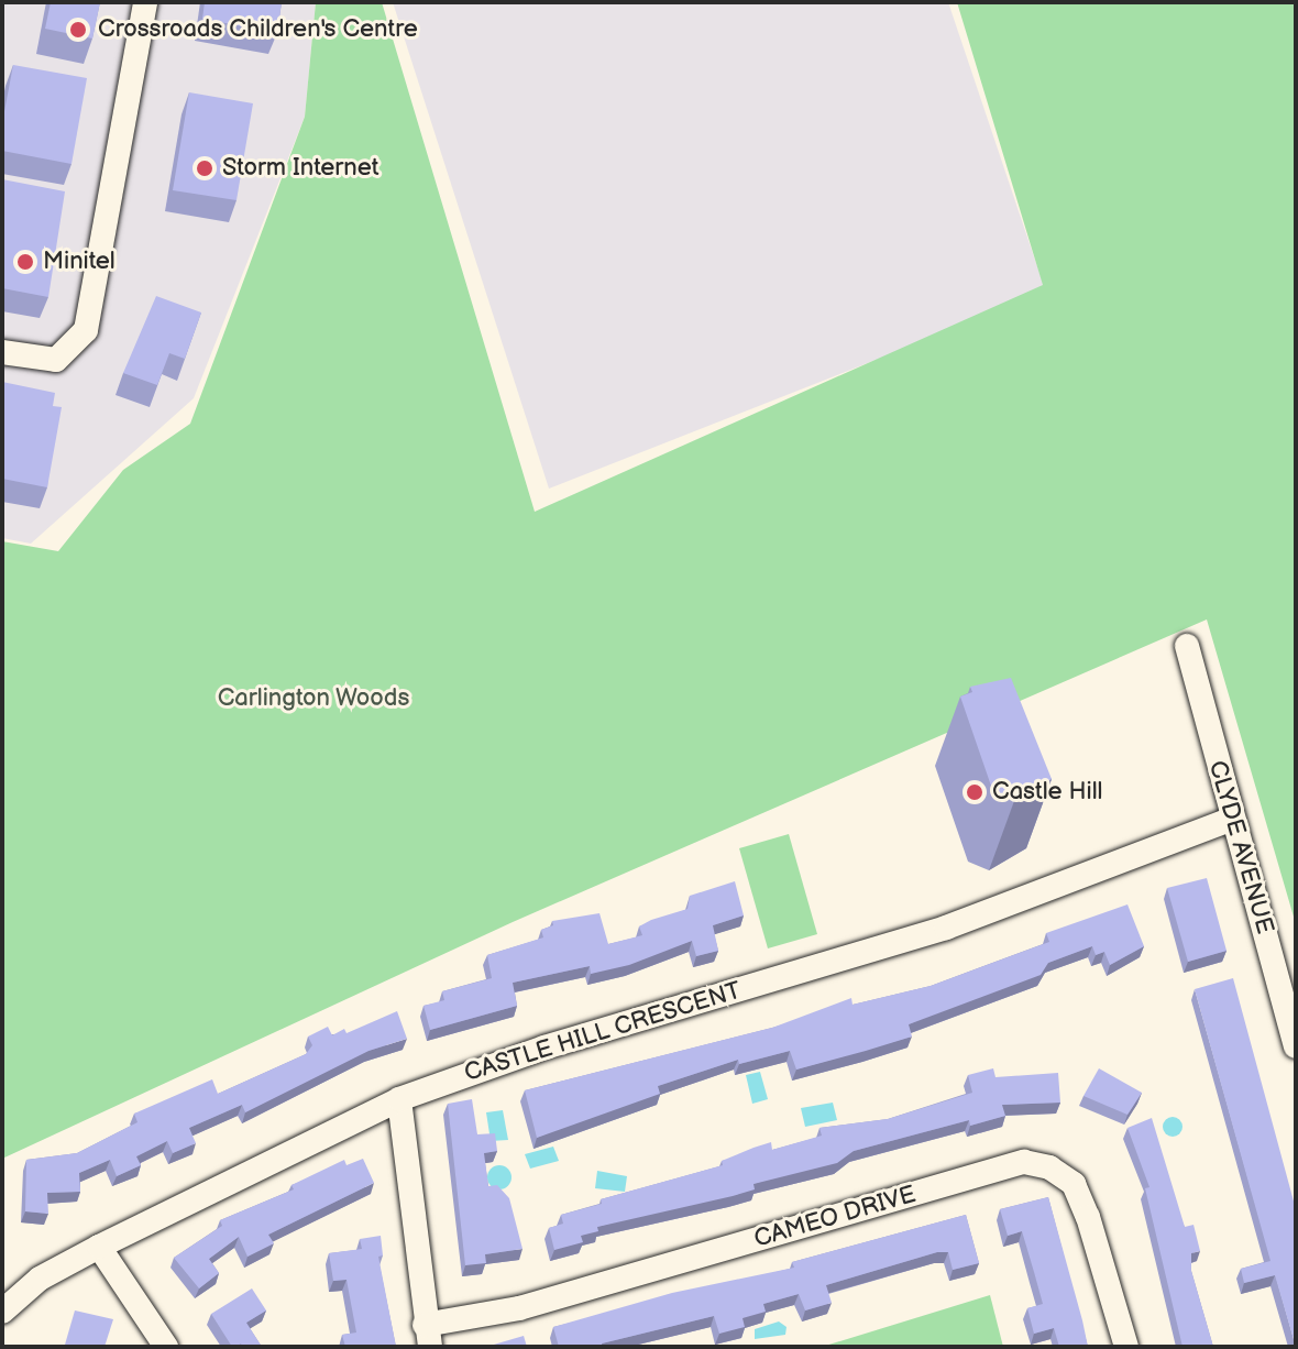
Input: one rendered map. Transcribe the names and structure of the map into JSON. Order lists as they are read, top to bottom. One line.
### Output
{"streets":{"street":["CLYDE AVENUE","CASTLE HILL CRESCENT","CAMEO DRIVE"]},"crossings":[["CLYDE AVENUE","CASTLE HILL CRESCENT"]],"parks":["Carlington Woods"],"places":["Crossroads Children's Centre","Storm Internet","Minitel","Castle Hill"]}
